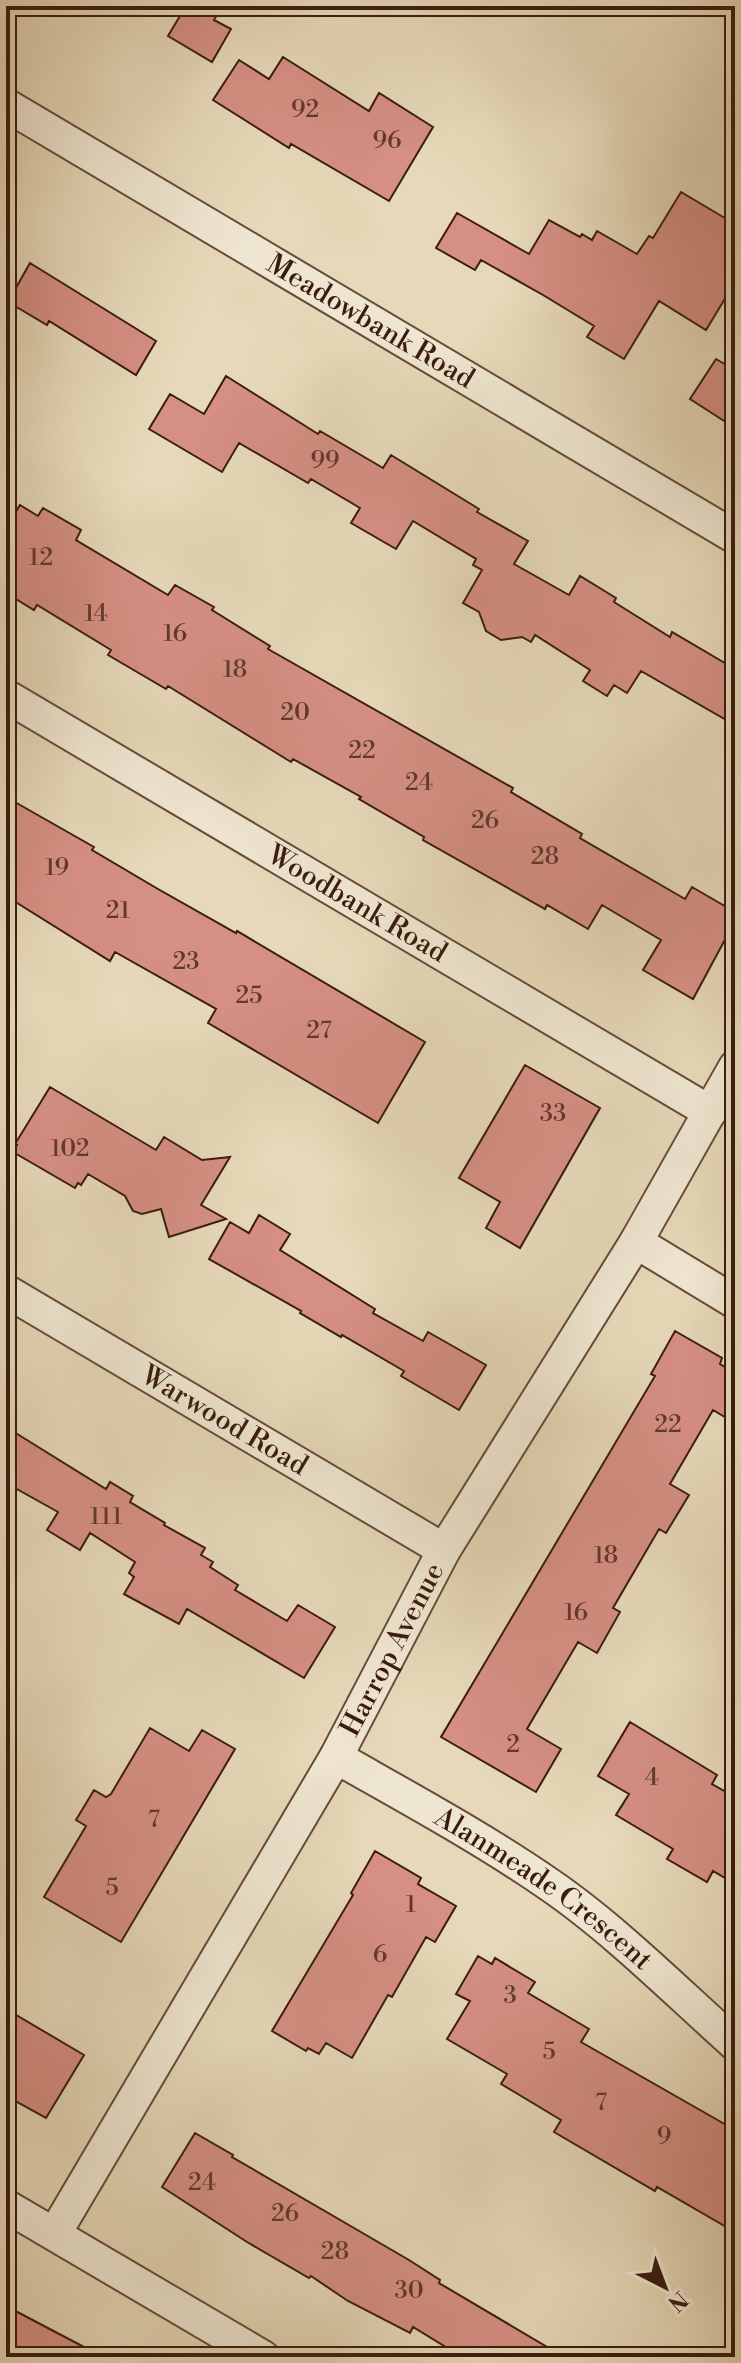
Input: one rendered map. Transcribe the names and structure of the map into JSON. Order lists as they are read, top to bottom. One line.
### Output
{"streets":{"street":["Meadowbank Road","Woodbank Road","Warwood Road","Harrop Avenue","Alanmeade Crescent"]},"crossings":[["Woodbank Road","Harrop Avenue"],["Warwood Road","Harrop Avenue"],["Harrop Avenue","Alanmeade Crescent"]],"house_numbers":["92","96","99","12","14","16","18","20","22","24","26","28","19","21","23","25","27","33","102","22","111","18","16","2","4","7","5","1","6","3","5","7","9","24","26","28","30"],"north":"bottom right"}
